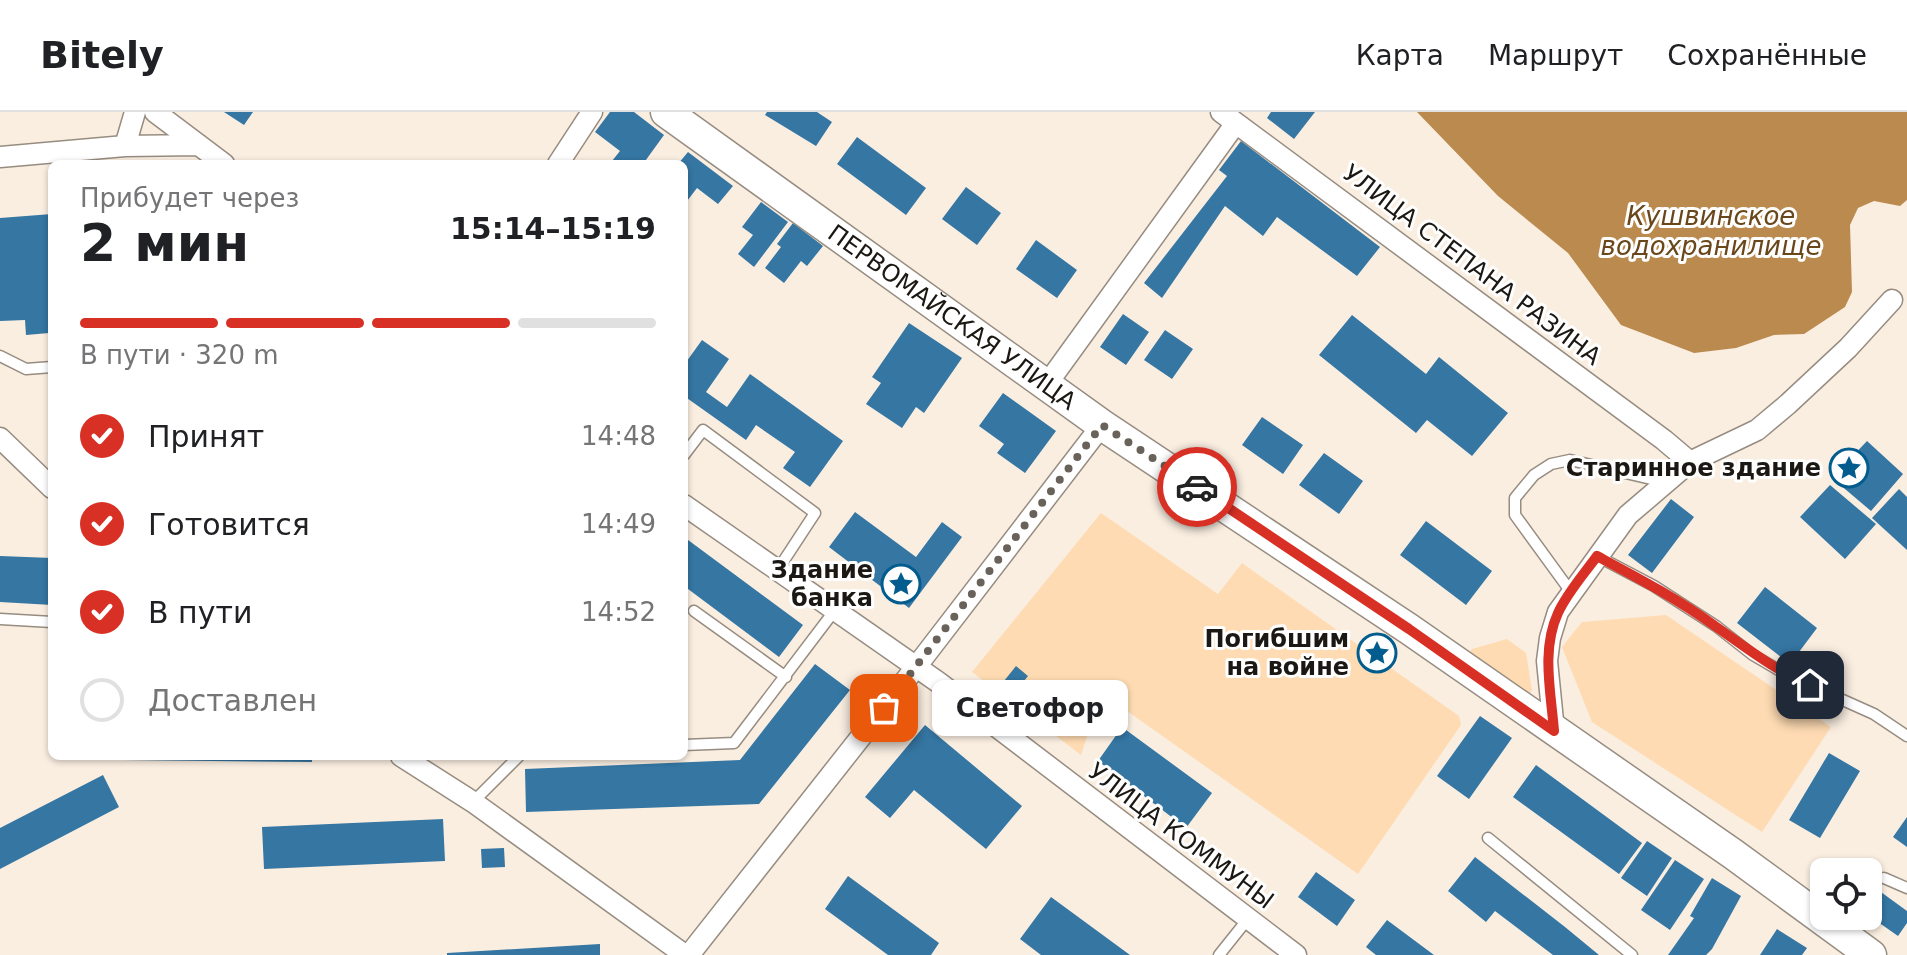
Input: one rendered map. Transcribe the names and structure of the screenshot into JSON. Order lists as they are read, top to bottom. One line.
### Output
{"streets":{"main road":["ПЕРВОМАЙСКАЯ УЛИЦА"],"street":["УЛИЦА СТЕПАНА РАЗИНА","УЛИЦА КОММУНЫ"]},"water":["Кушвинское водохранилище"],"places":{"place":["Старинное здание","Здание банка","Погибшим на войне"],"other":["Светофор"]},"page":{"header":"Bitely","nav":["Карта","Маршрут","Сохранённые"],"heading":["2 мин","Прибудет через","15:14–15:19"],"bar":"В пути · 320 m","list":[["Принят","14:48"],["Готовится","14:49"],["В пути","14:52"],"Доставлен"],"bubble":"Светофор"}}
